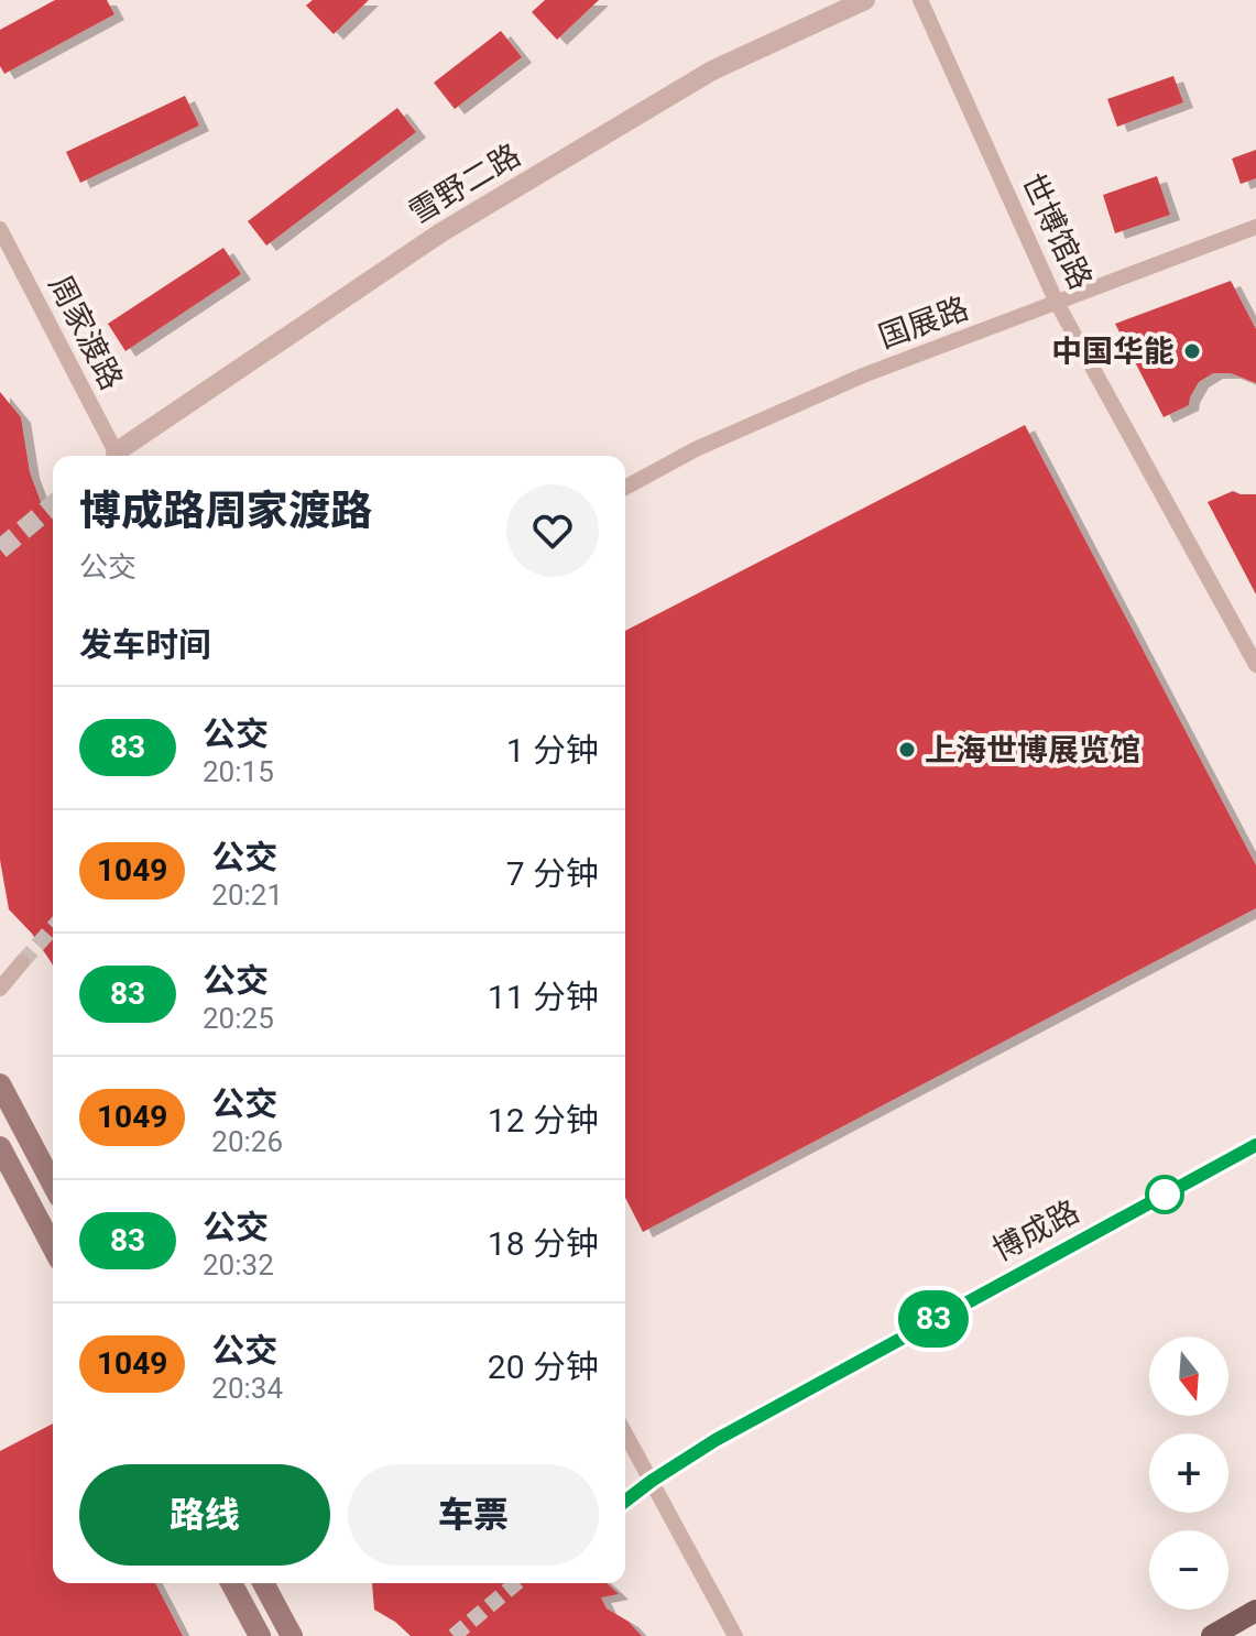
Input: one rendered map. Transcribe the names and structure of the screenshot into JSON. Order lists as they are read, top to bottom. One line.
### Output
{"streets":{"street":["雪野二路","世博馆路","国展路","周家渡路","博成路"]},"crossings":[["世博馆路","国展路"]],"places":["中国华能","上海世博展览馆"],"lines":["bus line 83"],"north":"bottom","page":{"on_map":"83","heading":[["博成路周家渡路","公交"],"发车时间"],"list":[{"mark":"83","name":"公交","note":"20:15","value":"1 分钟"},{"mark":"1049","name":"公交","note":"20:21","value":"7 分钟"},{"mark":"83","name":"公交","note":"20:25","value":"11 分钟"},{"mark":"1049","name":"公交","note":"20:26","value":"12 分钟"},{"mark":"83","name":"公交","note":"20:32","value":"18 分钟"},{"mark":"1049","name":"公交","note":"20:34","value":"20 分钟"}],"map_buttons":["+","−"],"buttons":["路线","车票"]}}
